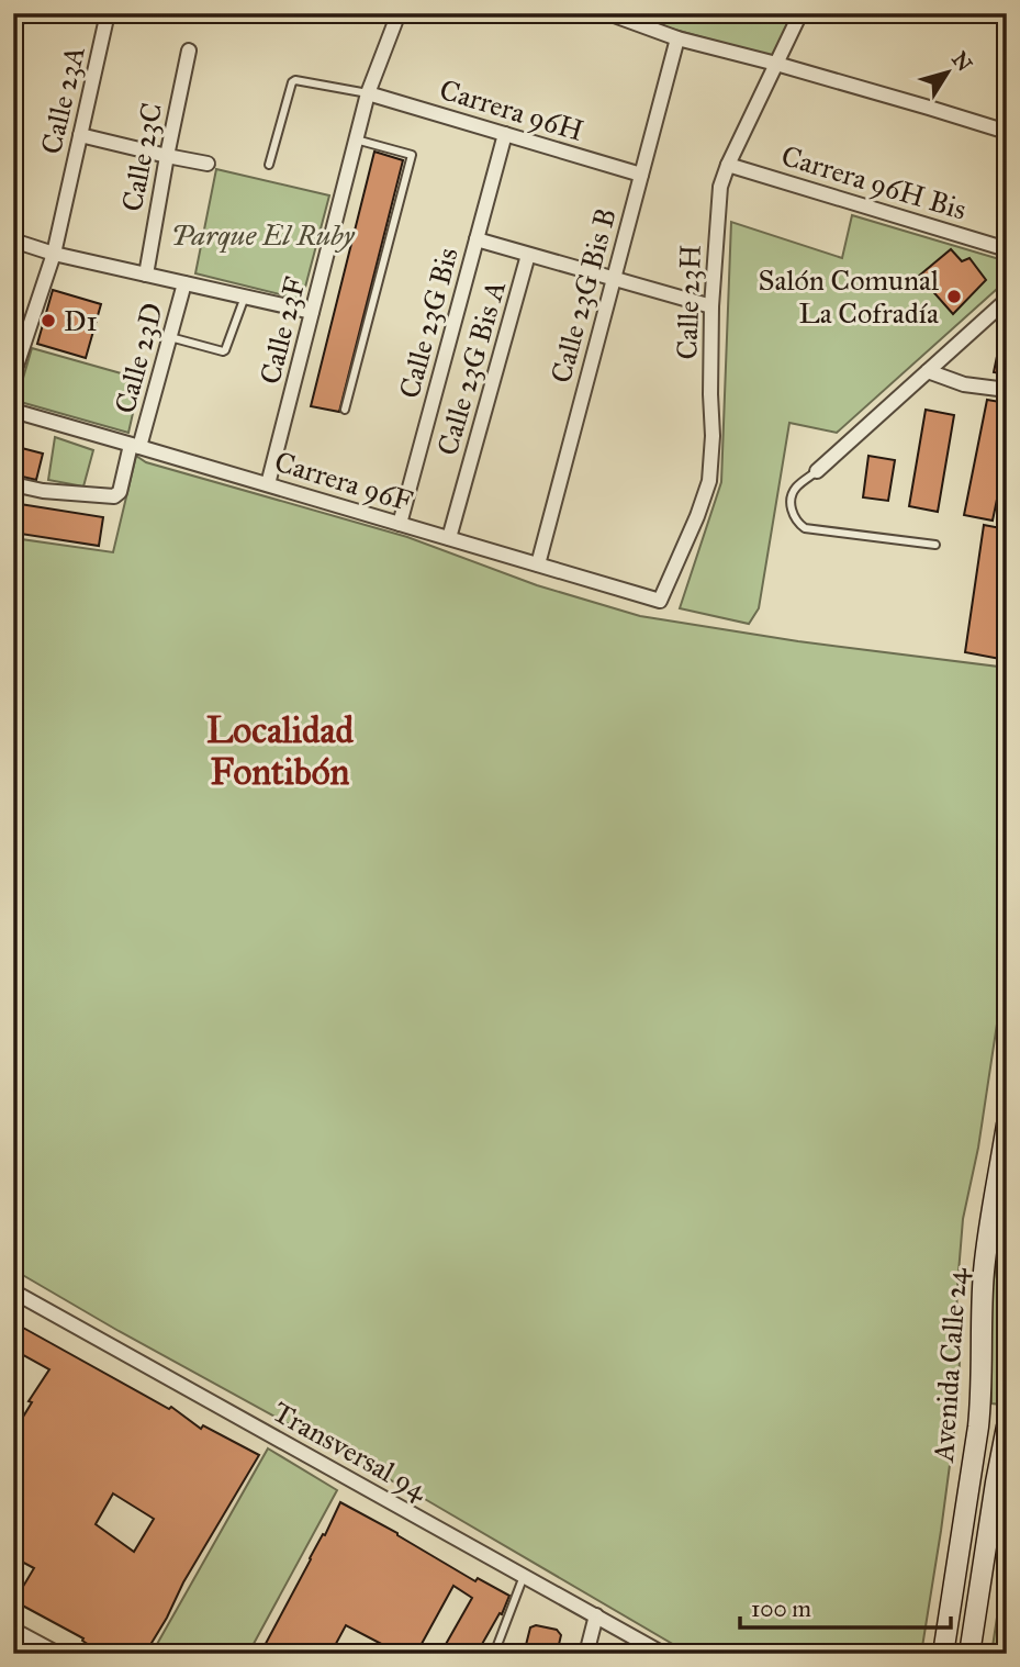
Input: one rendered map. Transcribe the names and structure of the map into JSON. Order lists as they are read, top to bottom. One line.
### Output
{"streets":{"main road":["Avenida Calle 24"],"street":["Calle 23A","Carrera 96H","Calle 23C","Carrera 96H Bis","Calle 23G Bis B","Calle 23H","Calle 23G Bis","Calle 23F","Calle 23D","Calle 23G Bis A","Carrera 96F","Transversal 94"]},"crossings":[["Carrera 96H","Calle 23G Bis B"],["Carrera 96H","Calle 23G Bis"],["Carrera 96H","Calle 23F"],["Carrera 96H Bis","Calle 23H"],["Calle 23G Bis B","Carrera 96F"],["Calle 23H","Carrera 96F"],["Calle 23G Bis","Carrera 96F"],["Calle 23F","Carrera 96F"],["Calle 23D","Carrera 96F"],["Calle 23G Bis A","Carrera 96F"]],"districts":["Localidad Fontibón"],"parks":["Parque El Ruby"],"places":["Salón Comunal La Cofradía","D1"],"scale_bar":"100 m","north":"top right"}
